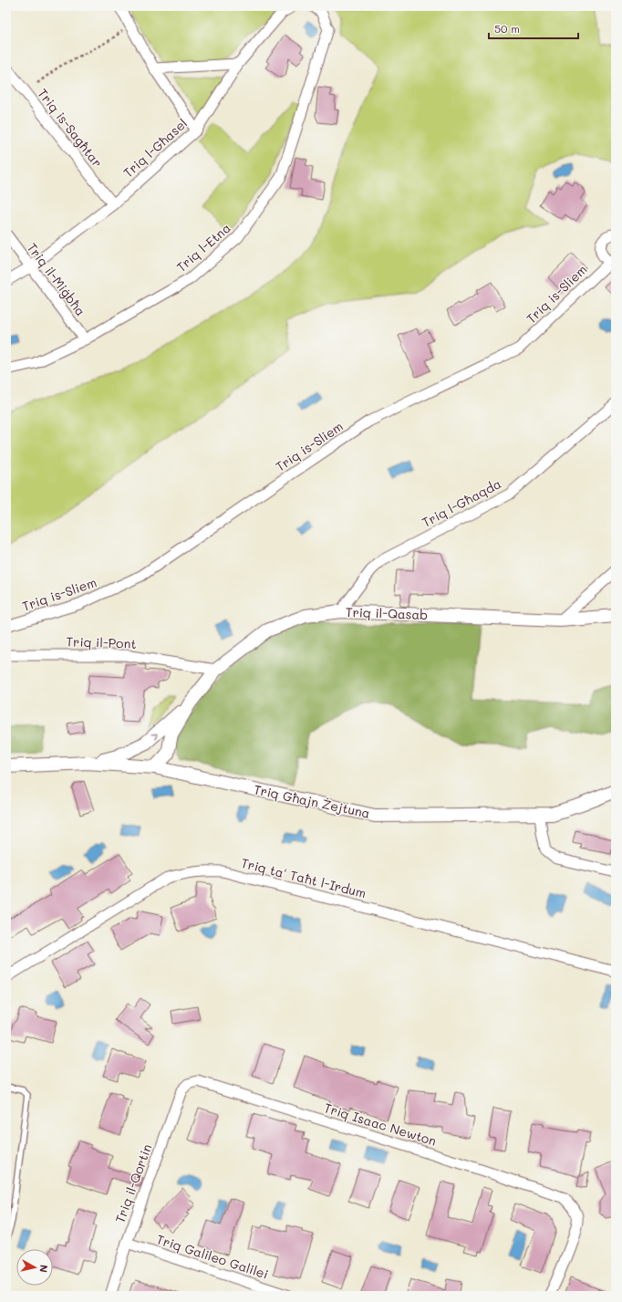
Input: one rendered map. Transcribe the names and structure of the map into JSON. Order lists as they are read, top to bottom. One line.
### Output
{"streets":{"street":["Triq is-Sagħtar","Triq l-Għasel","Triq l-Etna","Triq il-Miġbħa","Triq is-Sliem","Triq l-Għaqda","Triq il-Qasab","Triq il-Pont","Triq Għajn Żejtuna","Triq ta' Taħt l-Irdum","Triq Isaac Newton","Triq il-Qortin","Triq Galileo Galilei"]},"crossings":[["Triq is-Sagħtar","Triq l-Għasel"],["Triq l-Għasel","Triq il-Miġbħa"],["Triq l-Etna","Triq il-Miġbħa"],["Triq l-Għaqda","Triq il-Qasab"],["Triq il-Qasab","Triq il-Pont"],["Triq il-Qasab","Triq Għajn Żejtuna"],["Triq Isaac Newton","Triq il-Qortin"],["Triq il-Qortin","Triq Galileo Galilei"]],"scale_bar":"50 m","north":"right"}
